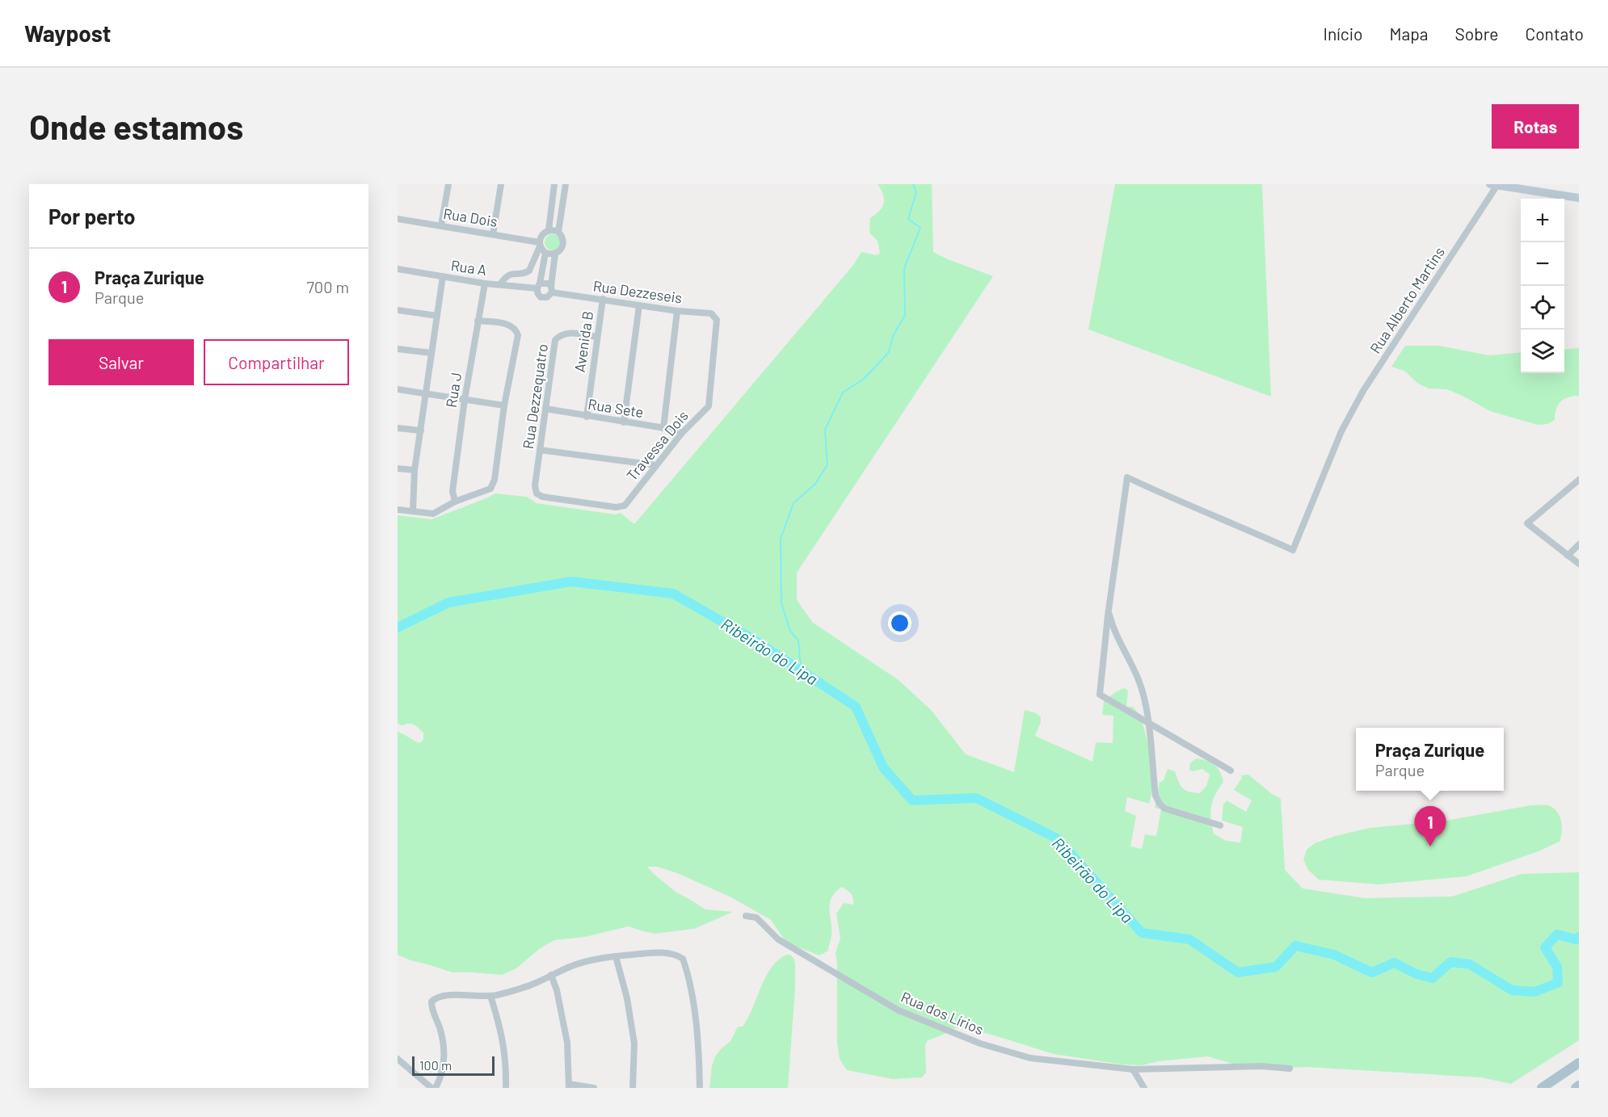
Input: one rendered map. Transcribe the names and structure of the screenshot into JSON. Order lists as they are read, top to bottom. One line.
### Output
{"streets":{"street":["Rua Dois","Rua A","Rua Dezzeseis","Rua Alberto Martins","Avenida B","Rua J","Rua Dezzequatro","Rua Sete","Travessa Dois","Rua dos Lírios"]},"crossings":[["Rua A","Rua Dezzeseis"],["Rua A","Rua J"],["Rua Dezzeseis","Avenida B"],["Rua Dezzeseis","Travessa Dois"],["Avenida B","Rua Dezzequatro"],["Avenida B","Rua Sete"],["Rua Dezzequatro","Rua Sete"],["Rua Dezzequatro","Travessa Dois"],["Rua Sete","Travessa Dois"]],"water":["Ribeirão do Lipa"],"scale_bar":"100 m","page":{"header":"Waypost","nav":["Início","Mapa","Sobre","Contato"],"buttons":["Rotas",["Salvar","Compartilhar"]],"title":"Onde estamos","heading":"Por perto","map_buttons":["+","−"],"list":[{"mark":"1","name":"Praça Zurique","note":"Parque","value":"700 m"}],"popup":["Praça Zurique","Parque"],"pins":"1","scale":"100 m"}}
